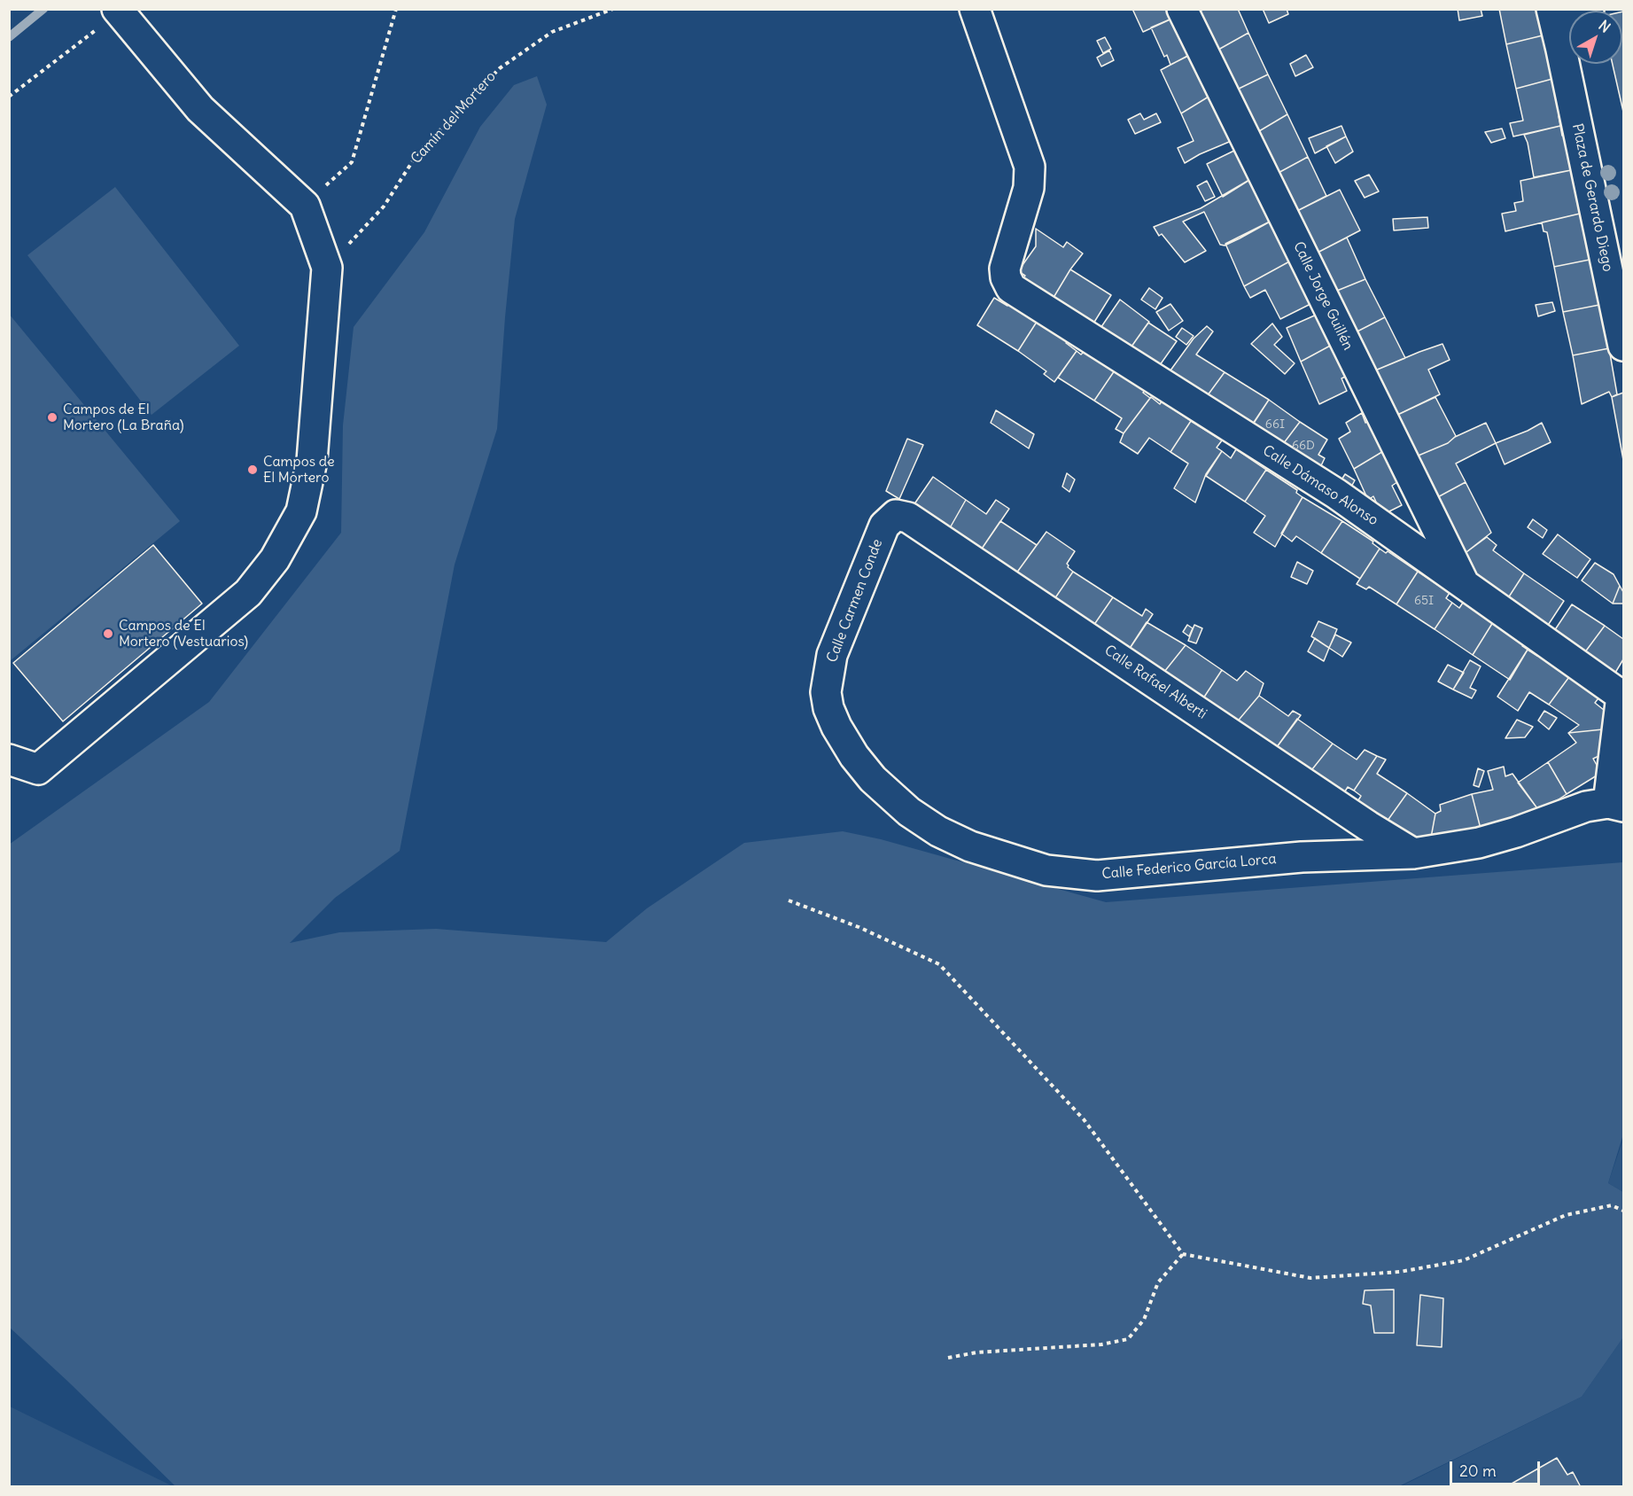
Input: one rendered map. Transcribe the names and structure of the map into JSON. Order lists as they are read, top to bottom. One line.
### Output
{"streets":{"street":["Plaza de Gerardo Diego","Calle Jorge Guillén","Calle Dámaso Alonso","Calle Carmen Conde","Calle Rafael Alberti","Calle Federico García Lorca"],"path":["Camín del Mortero"]},"crossings":[["Calle Jorge Guillén","Calle Dámaso Alonso"],["Calle Carmen Conde","Calle Rafael Alberti"],["Calle Carmen Conde","Calle Federico García Lorca"],["Calle Rafael Alberti","Calle Federico García Lorca"]],"places":["Campos de El Mortero (La Braña)","Campos de El Mortero","Campos de El Mortero (Vestuarios)"],"house_numbers":["66I","66D","65I"],"scale_bar":"20 m","north":"top right"}
